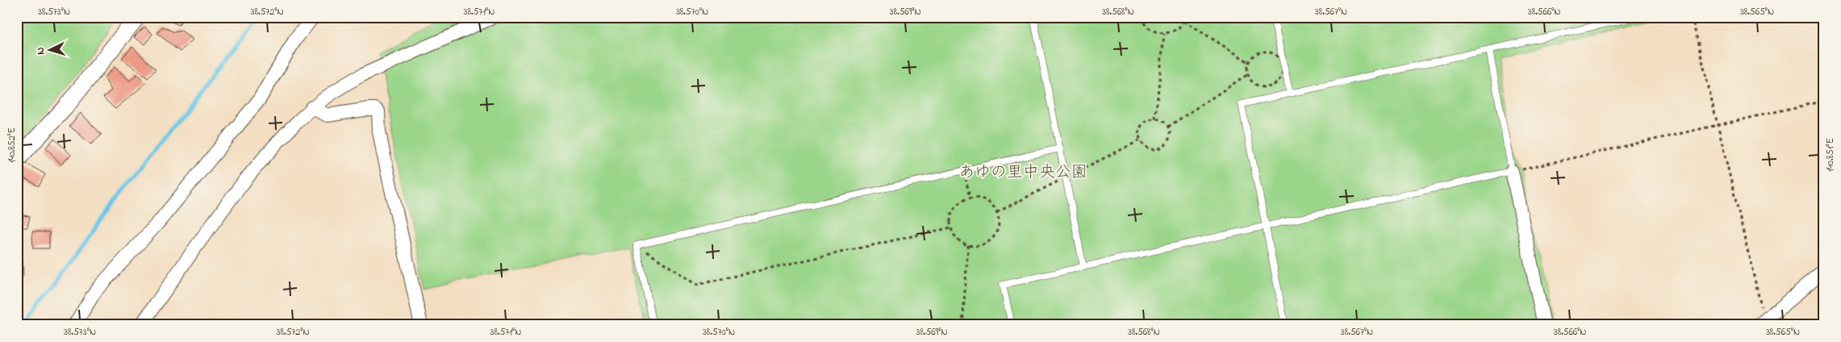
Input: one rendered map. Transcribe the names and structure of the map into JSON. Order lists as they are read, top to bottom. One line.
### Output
{"parks":["あゆの里中央公園"],"north":"left","coordinates":["38.573°N","38.572°N","38.571°N","38.570°N","38.569°N","38.568°N","38.567°N","38.566°N","38.565°N","140.852°E","140.851°E"]}
